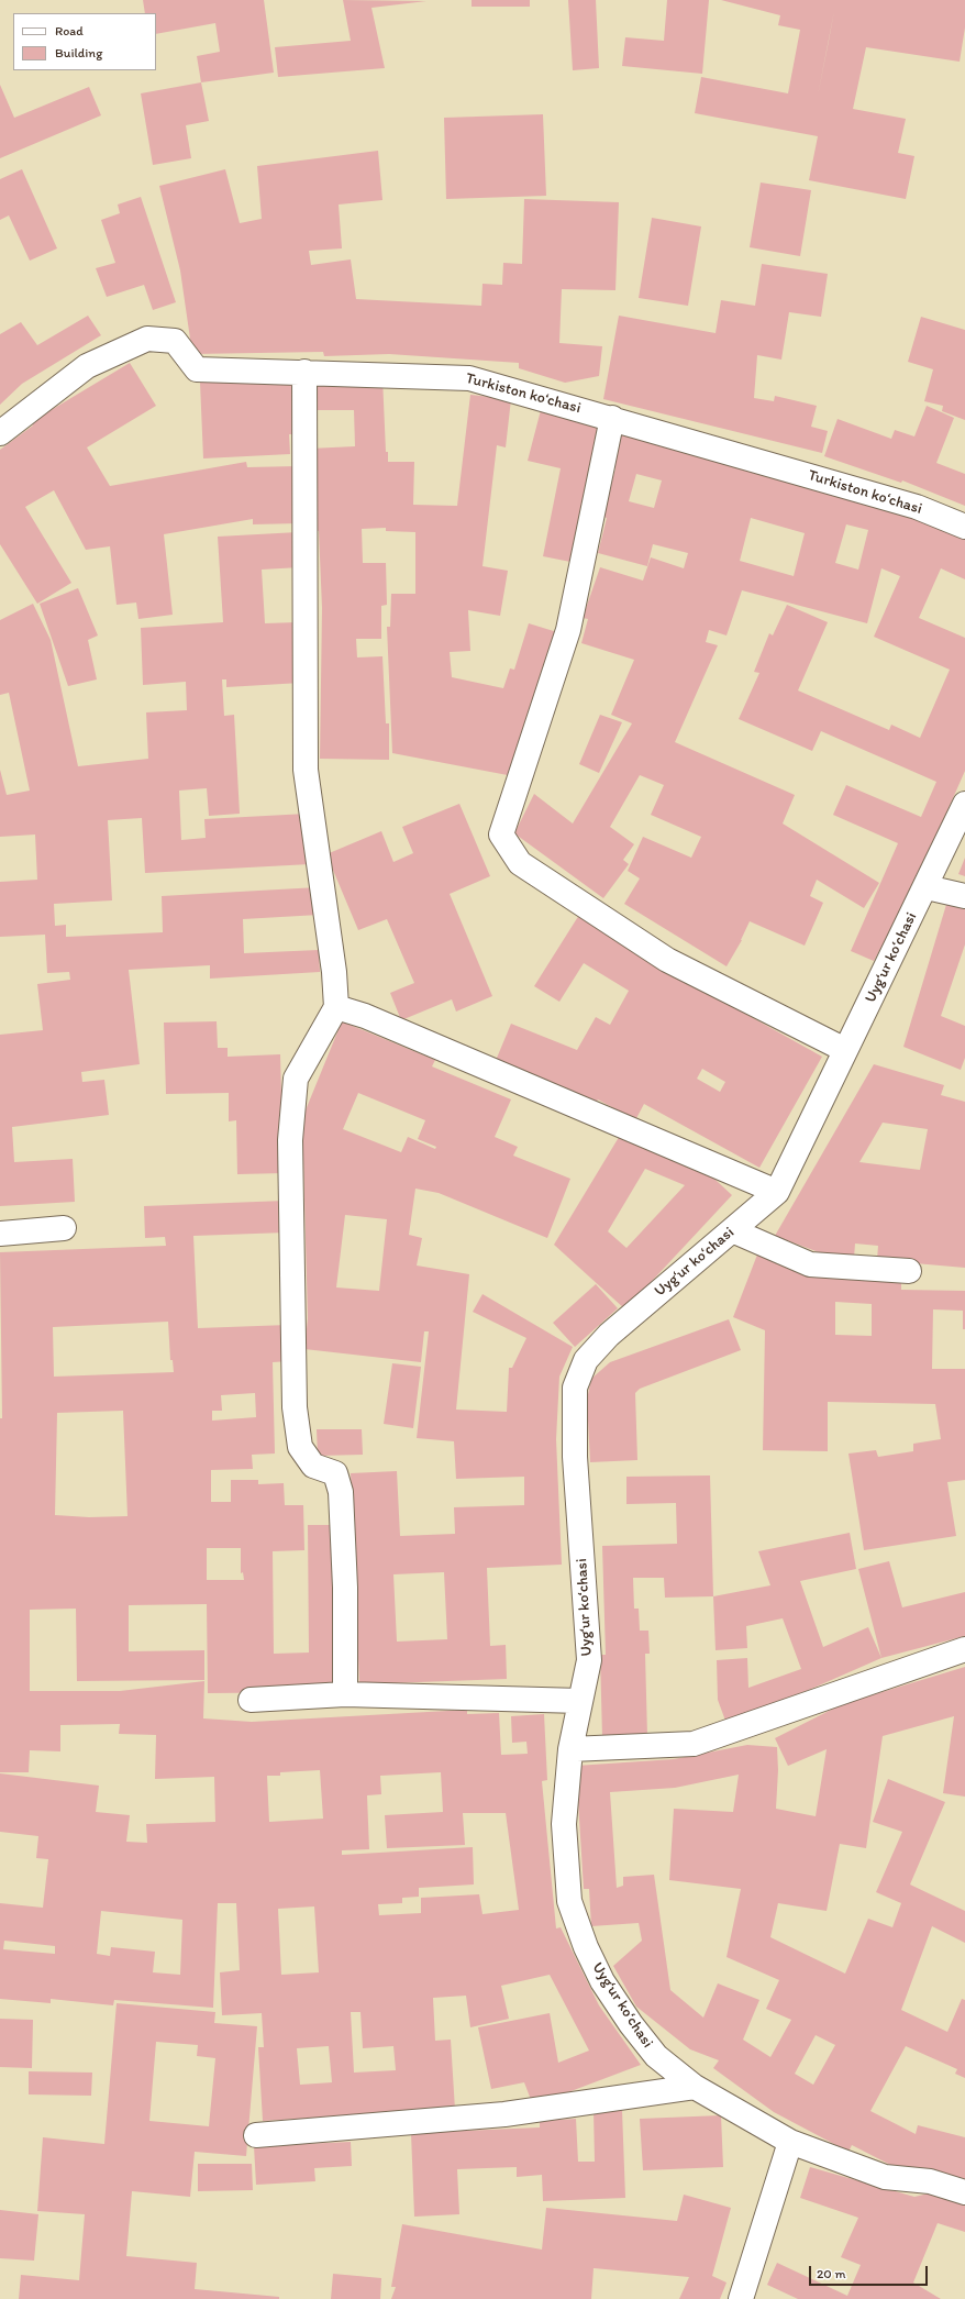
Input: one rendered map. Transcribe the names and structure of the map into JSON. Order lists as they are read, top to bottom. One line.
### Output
{"streets":{"street":["Turkiston koʻchasi","Uygʻur koʻchasi"]},"legend":["Road","Building"],"scale_bar":"20 m"}
